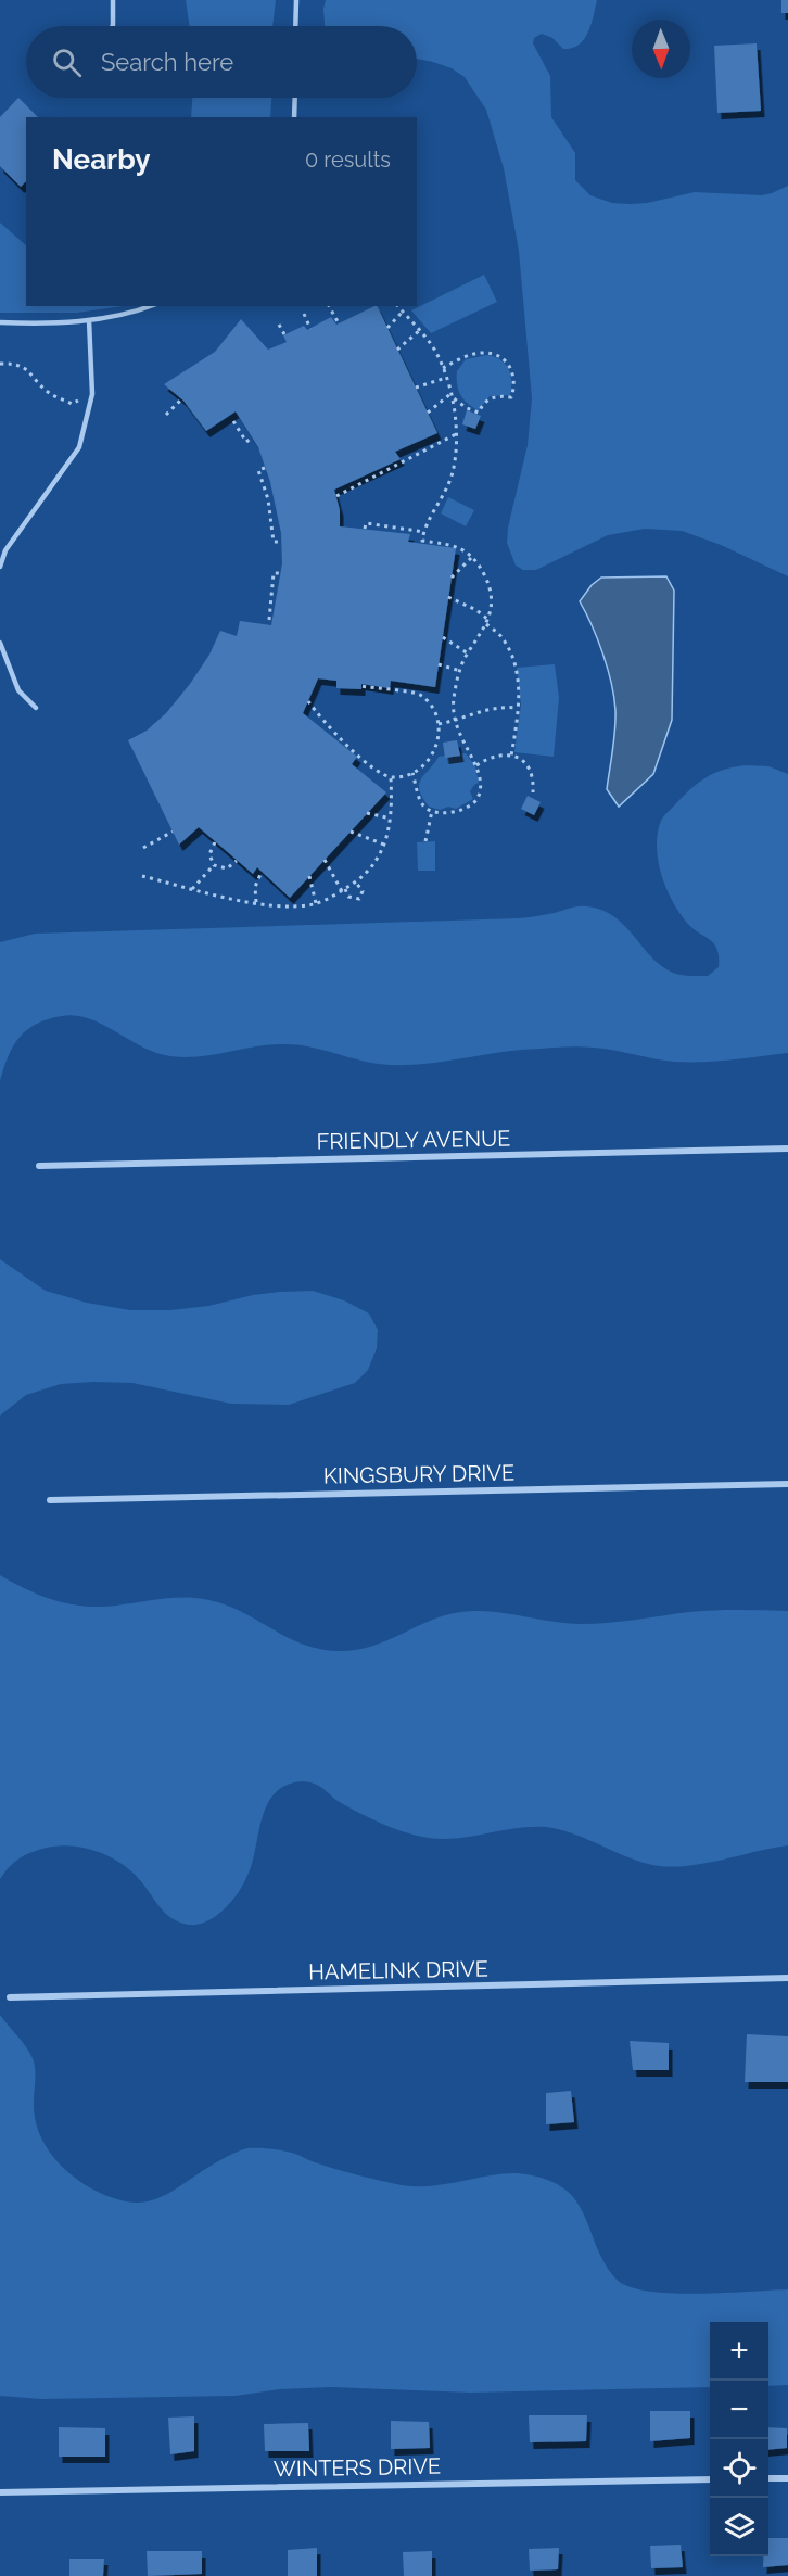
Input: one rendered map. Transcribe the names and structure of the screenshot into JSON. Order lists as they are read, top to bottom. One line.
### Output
{"streets":{"street":["FRIENDLY AVENUE","KINGSBURY DRIVE","HAMELINK DRIVE","WINTERS DRIVE"]},"north":"bottom","page":{"search":"Search here","heading":["Nearby","0 results"],"map_buttons":["+","−"]}}
